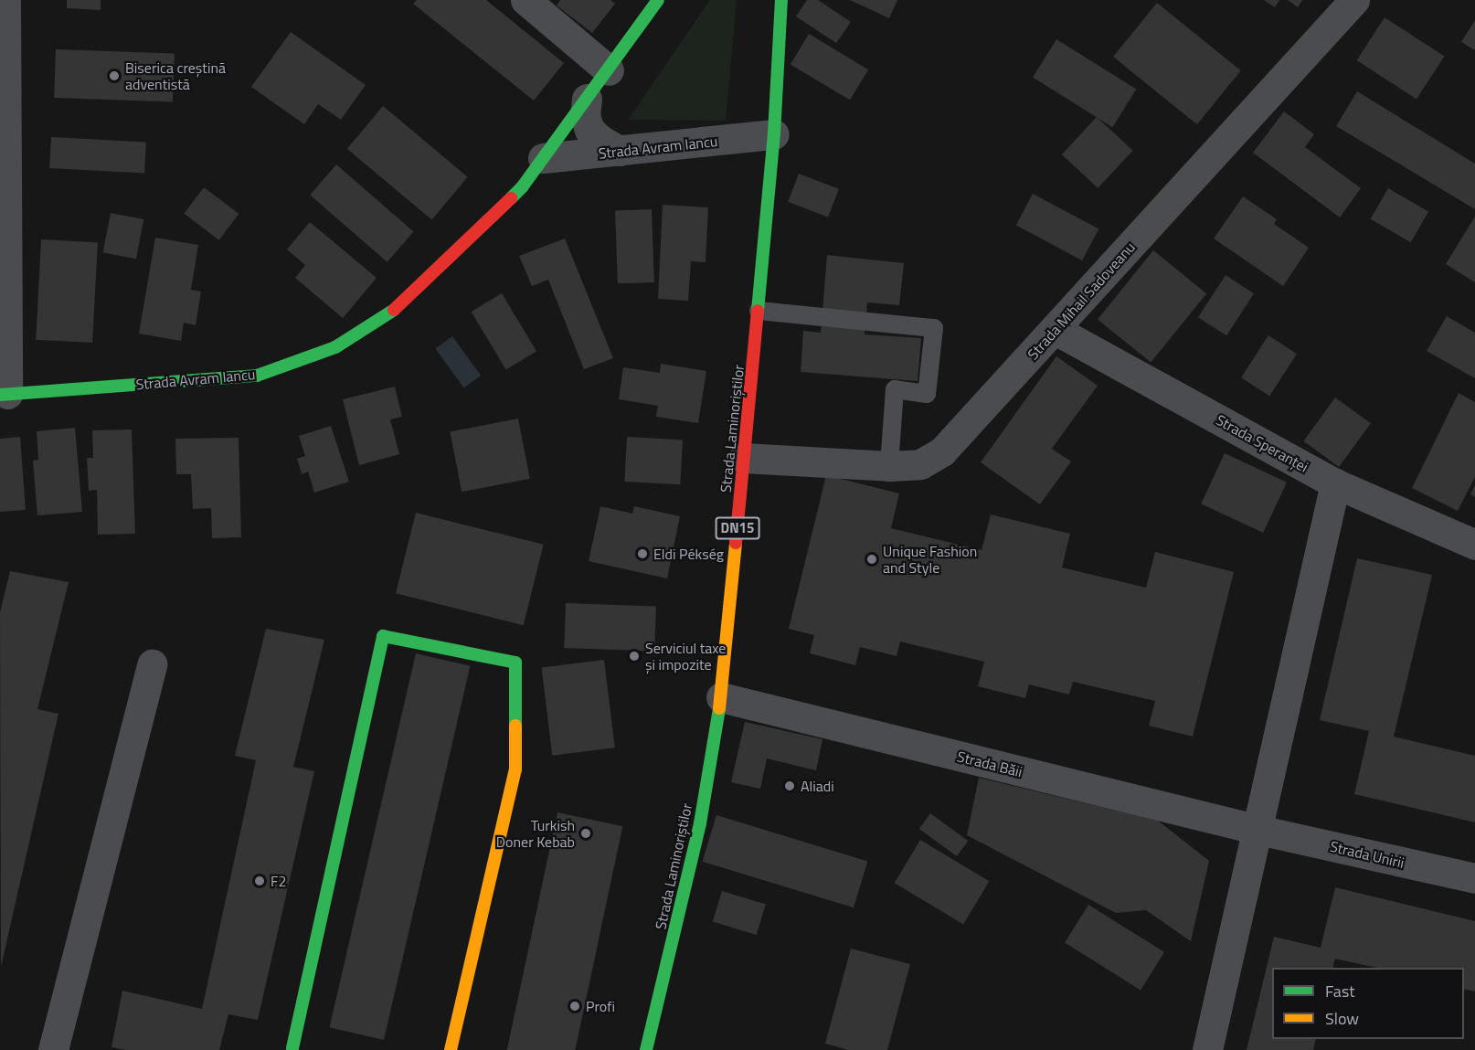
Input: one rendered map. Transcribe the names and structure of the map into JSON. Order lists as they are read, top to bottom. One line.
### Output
{"streets":{"street":["Strada Avram Iancu","Strada Mihail Sadoveanu","Strada Laminoriștilor","Strada Speranței","DN15","Strada Băii","Strada Unirii"]},"crossings":[["Strada Avram Iancu","Strada Laminoriștilor"],["Strada Mihail Sadoveanu","Strada Laminoriștilor"],["Strada Mihail Sadoveanu","Strada Speranței"],["Strada Laminoriștilor","Strada Băii"],["Strada Băii","Strada Unirii"]],"places":["Biserica creștină adventistă","Eldi Pékség","Unique Fashion and Style","Serviciul taxe și impozite","Aliadi","Turkish Doner Kebab","F2","Profi"],"legend":["Fast","Slow"]}
